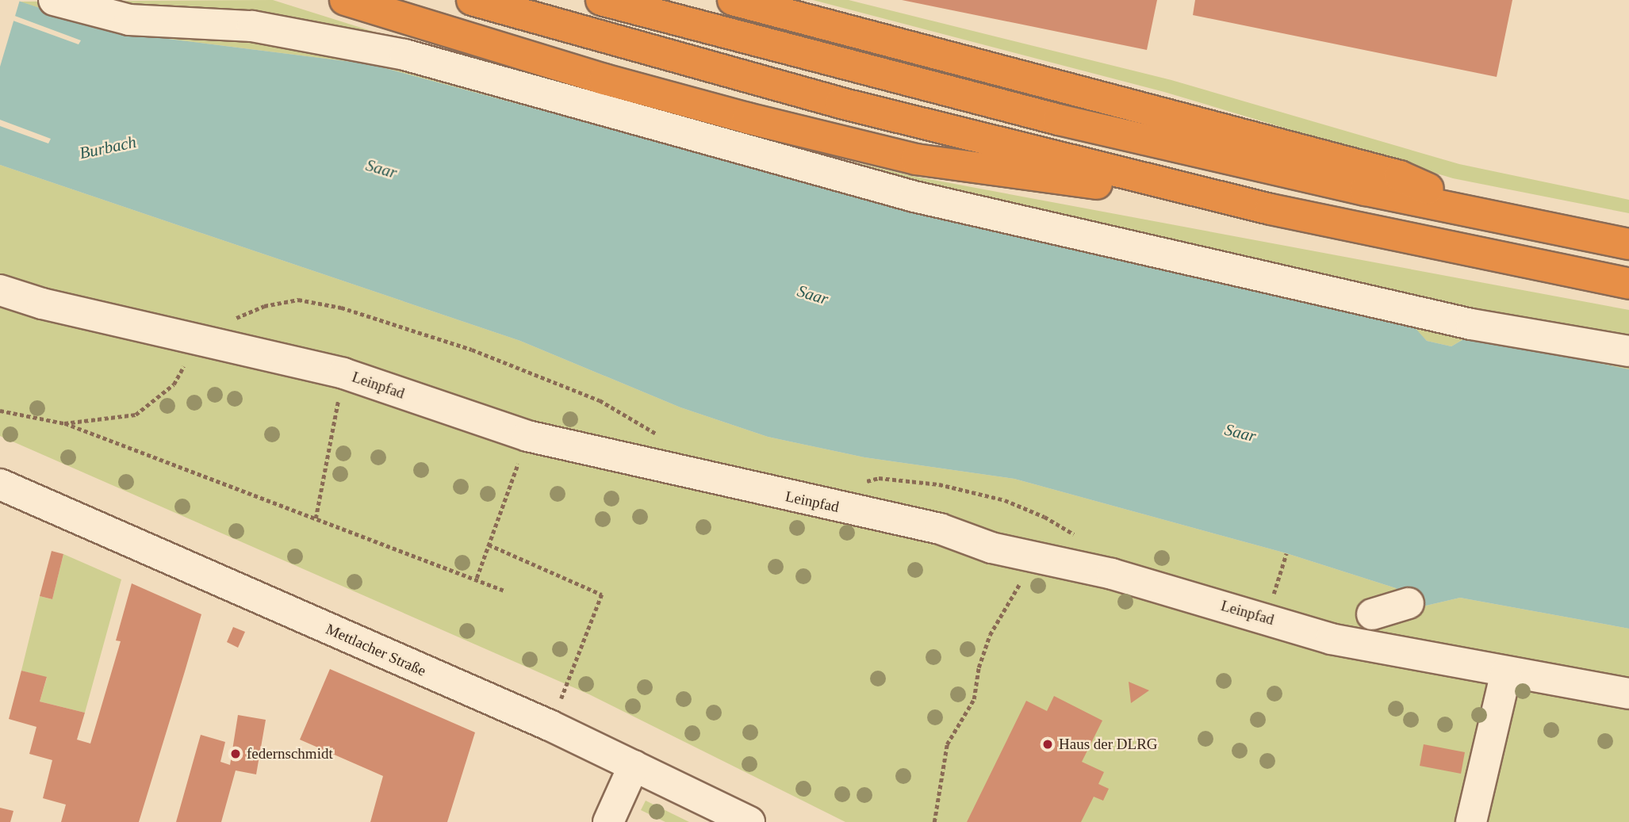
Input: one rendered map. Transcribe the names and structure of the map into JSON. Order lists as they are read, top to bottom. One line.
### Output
{"streets":{"street":["Leinpfad","Mettlacher Straße"]},"water":["Burbach","Saar"],"places":["Haus der DLRG","federnschmidt"]}
